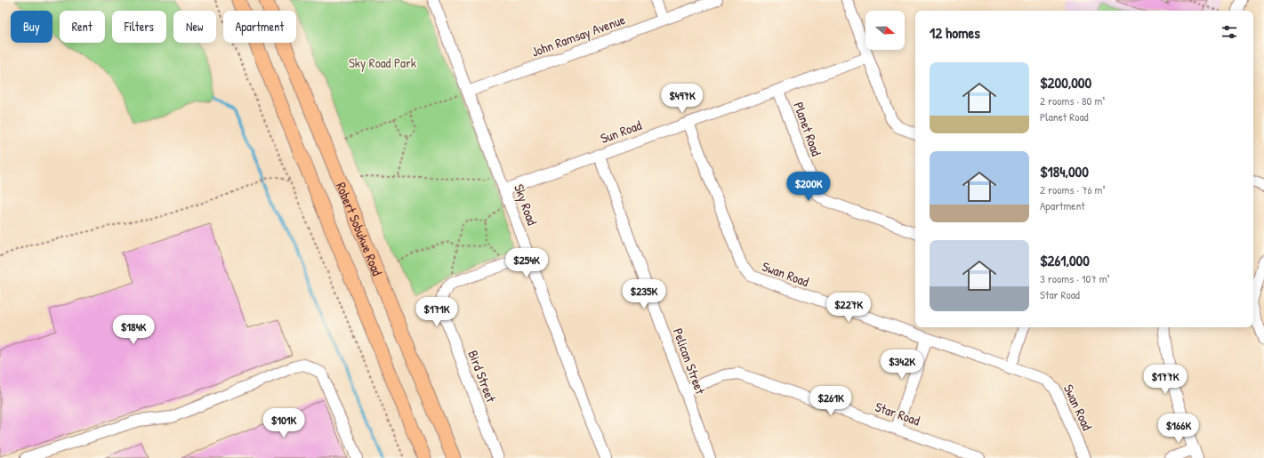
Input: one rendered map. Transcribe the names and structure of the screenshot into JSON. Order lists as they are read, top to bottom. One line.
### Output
{"streets":{"main road":["Robert Sobukwe Road"],"street":["John Ramsay Avenue","Planet Road","Sun Road","Sky Road","Swan Road","Pelican Street","Bird Street","Star Road"]},"crossings":[["John Ramsay Avenue","Sky Road"],["Planet Road","Sun Road"],["Sun Road","Sky Road"],["Sun Road","Swan Road"],["Sun Road","Pelican Street"],["Pelican Street","Star Road"]],"parks":["Sky Road Park"],"north":"right","page":{"chip":["Buy","Rent","Filters","New","Apartment"],"heading":"12 homes","list":[{"name":"$200,000","note":"2 rooms · 80 m² · Planet Road"},{"name":"$184,000","note":"2 rooms · 76 m² · Apartment"},{"name":"$261,000","note":"3 rooms · 107 m² · Star Road"}],"price":["$497K","$200K","$254K","$235K","$227K","$171K","$184K","$342K","$177K","$261K","$101K","$166K"]}}
